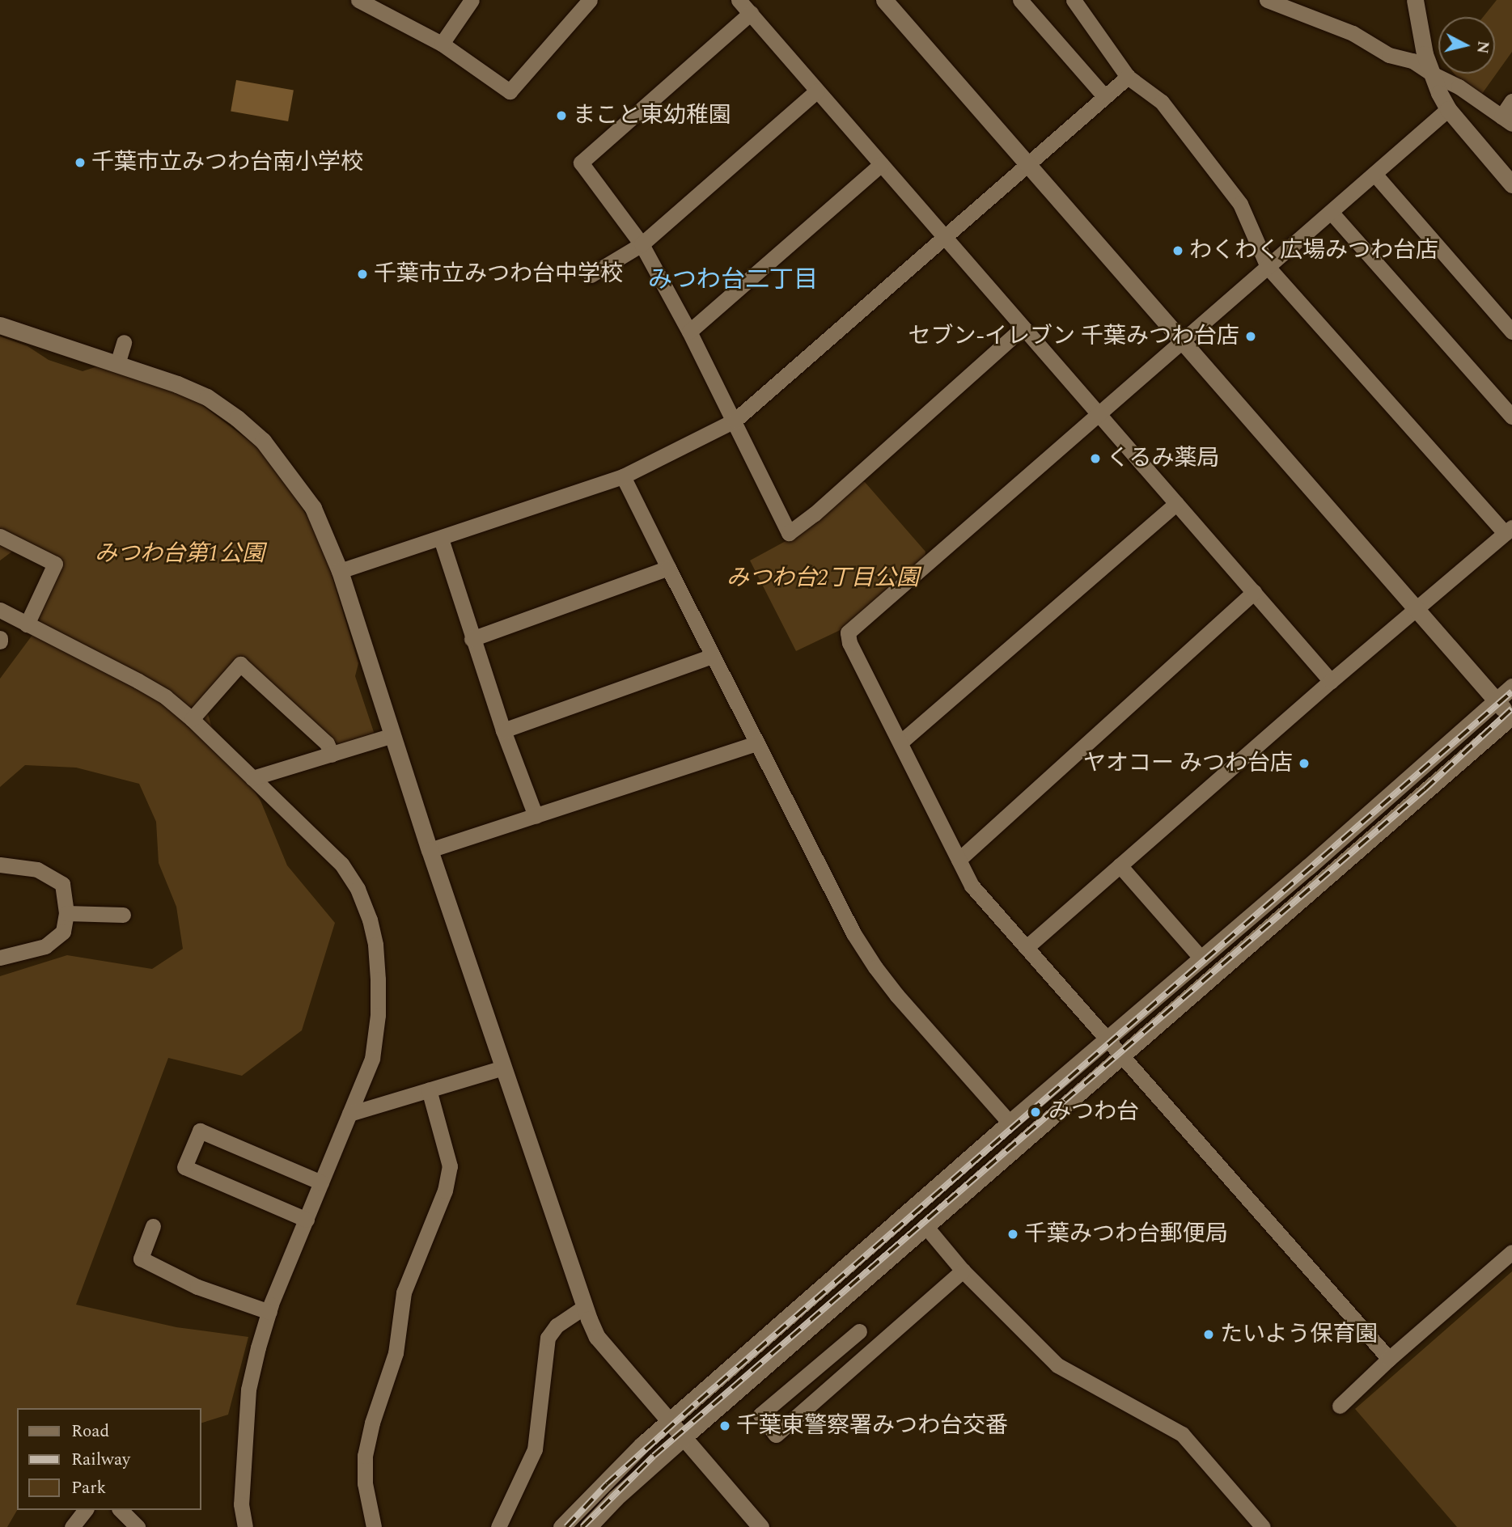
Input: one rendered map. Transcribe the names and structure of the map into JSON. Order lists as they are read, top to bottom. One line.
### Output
{"districts":["みつわ台二丁目"],"parks":["みつわ台第1公園","みつわ台2丁目公園"],"places":["まこと東幼稚園","千葉市立みつわ台南小学校","わくわく広場みつわ台店","千葉市立みつわ台中学校","セブン-イレブン 千葉みつわ台店","くるみ薬局","ヤオコー みつわ台店","みつわ台","千葉みつわ台郵便局","たいよう保育園","千葉東警察署みつわ台交番"],"legend":["Road","Railway","Park"],"north":"right"}
